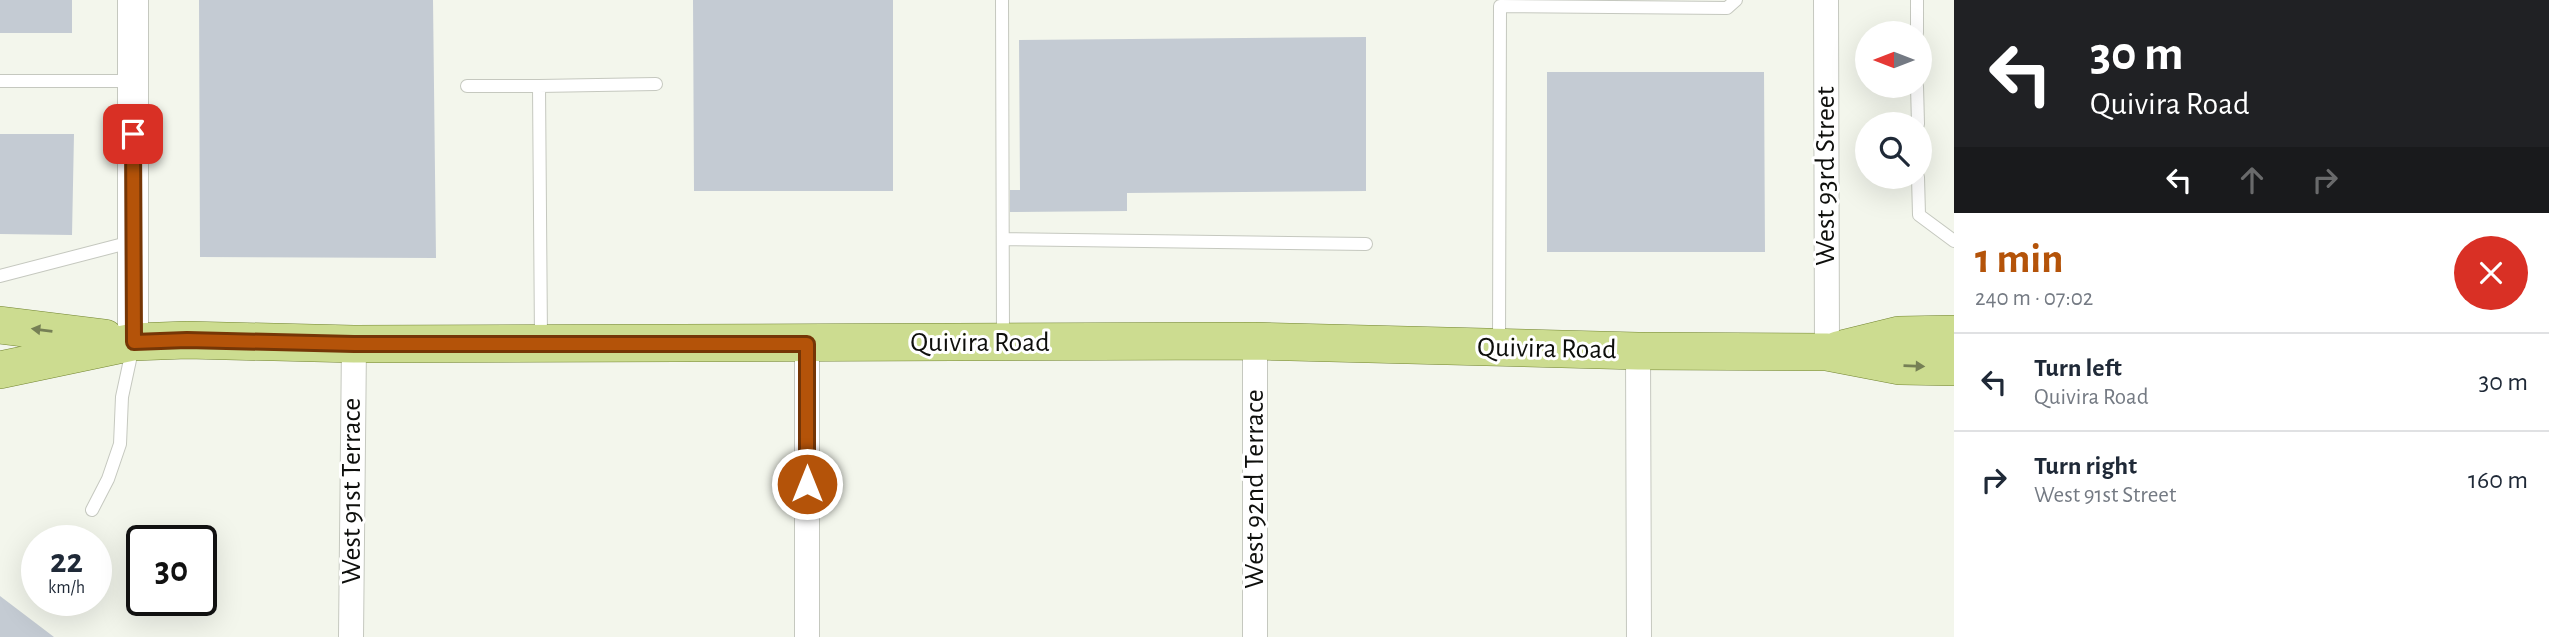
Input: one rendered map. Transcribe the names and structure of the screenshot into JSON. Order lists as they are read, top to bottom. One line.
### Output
{"streets":{"main road":["Quivira Road"],"street":["West 93rd Street","West 92nd Terrace","West 91st Terrace"]},"crossings":[["West 93rd Street","Quivira Road"],["Quivira Road","West 92nd Terrace"],["Quivira Road","West 91st Terrace"]],"north":"left","page":{"turn":["30 m","Quivira Road"],"heading":["1 min","240 m · 07:02"],"list":[{"name":"Turn left","note":"Quivira Road","value":"30 m"},{"name":"Turn right","note":"West 91st Street","value":"160 m"}],"speed":"22 km/h","limit":"30"}}
